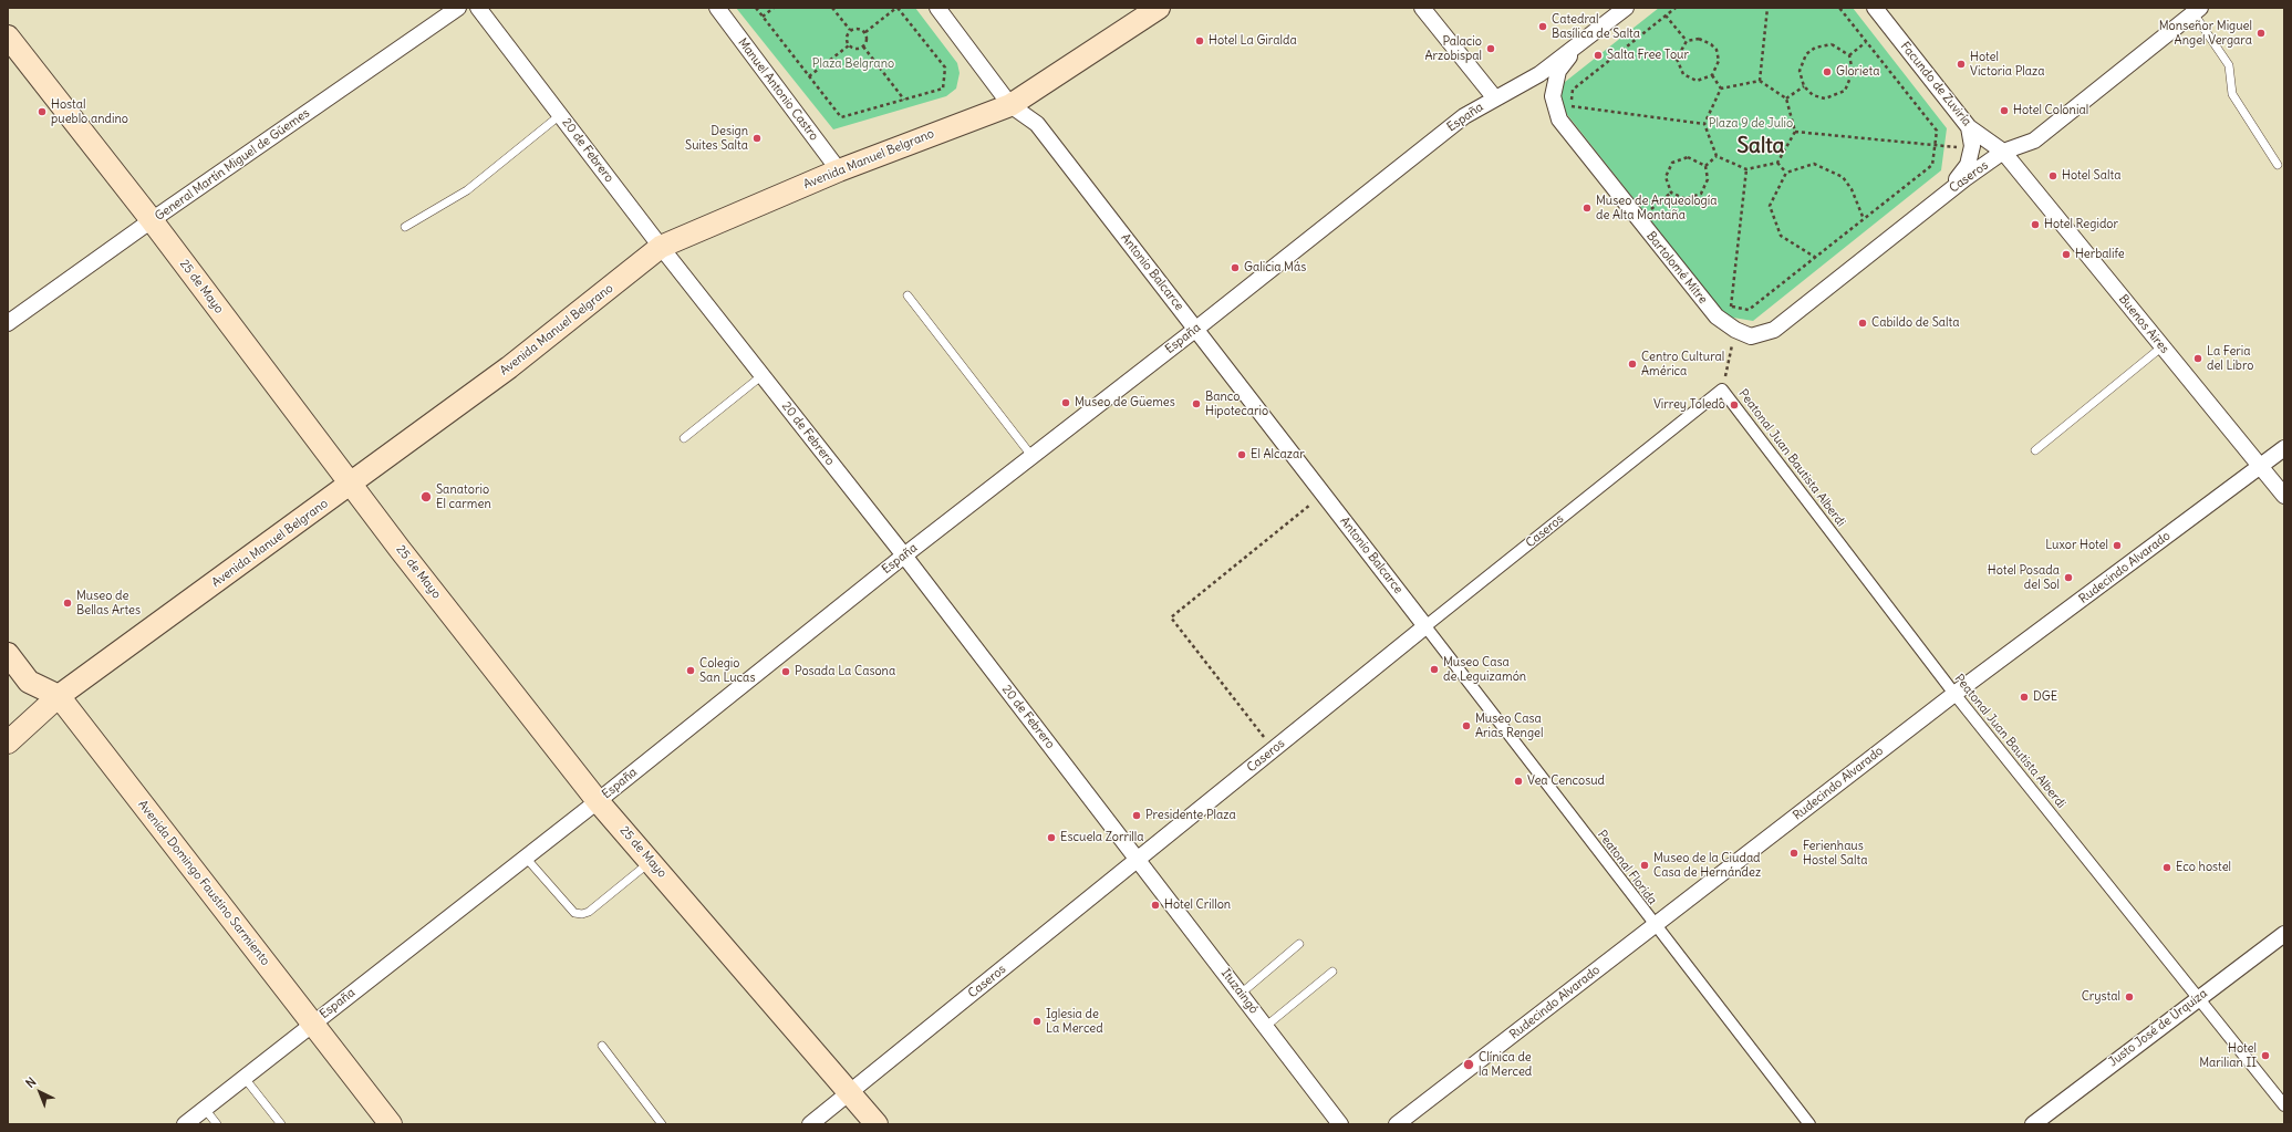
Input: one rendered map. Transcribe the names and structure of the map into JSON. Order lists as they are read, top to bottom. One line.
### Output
{"streets":{"main road":["Avenida Manuel Belgrano","25 de Mayo","Avenida Domingo Faustino Sarmiento"],"street":["Facundo de Zuviría","Manuel Antonio Castro","España","20 de Febrero","General Martín Miguel de Güemes","Caseros","Bartolomé Mitre","Antonio Balcarce","Buenos Aires","Peatonal Juan Bautista Alberdi","Rudecindo Alvarado","Peatonal Florida","Ituzaingó","Justo José de Urquiza"]},"crossings":[["Facundo de Zuviría","Caseros"],["Facundo de Zuviría","Buenos Aires"],["Manuel Antonio Castro","Avenida Manuel Belgrano"],["España","20 de Febrero"],["España","Bartolomé Mitre"],["España","Antonio Balcarce"],["España","25 de Mayo"],["España","Avenida Domingo Faustino Sarmiento"],["20 de Febrero","Avenida Manuel Belgrano"],["20 de Febrero","Caseros"],["20 de Febrero","Ituzaingó"],["Avenida Manuel Belgrano","Antonio Balcarce"],["Avenida Manuel Belgrano","25 de Mayo"],["Avenida Manuel Belgrano","Avenida Domingo Faustino Sarmiento"],["General Martín Miguel de Güemes","25 de Mayo"],["Caseros","Bartolomé Mitre"],["Caseros","Antonio Balcarce"],["Caseros","25 de Mayo"],["Caseros","Buenos Aires"],["Caseros","Peatonal Juan Bautista Alberdi"],["Caseros","Peatonal Florida"],["Caseros","Ituzaingó"],["Antonio Balcarce","Peatonal Florida"],["Buenos Aires","Rudecindo Alvarado"],["Peatonal Juan Bautista Alberdi","Rudecindo Alvarado"],["Peatonal Juan Bautista Alberdi","Justo José de Urquiza"],["Rudecindo Alvarado","Peatonal Florida"]],"districts":["Salta"],"parks":["Plaza Belgrano","Plaza 9 de Julio"],"places":["Catedral Basílica de Salta","Monseñor Miguel Angel Vergara","Hotel La Giralda","Palacio Arzobispal","Salta Free Tour","Hotel Victoria Plaza","Glorieta","Hotel Colonial","Hostal pueblo andino","Design Suites Salta","Hotel Salta","Museo de Arqueología de Alta Montaña","Hotel Regidor","Herbalife","Galicia Más","Cabildo de Salta","La Feria del Libro","Centro Cultural América","Museo de Güemes","Banco Hipotecario","Virrey Toledo","El Alcazar","Sanatorio El carmen","Luxor Hotel","Hotel Posada del Sol","Museo de Bellas Artes","Museo Casa de Leguizamón","Colegio San Lucas","Posada La Casona","DGE","Museo Casa Arias Rengel","Vea Cencosud","Presidente Plaza","Escuela Zorrilla","Ferienhaus Hostel Salta","Museo de la Ciudad Casa de Hernández","Eco hostel","Hotel Crillon","Crystal","Iglesia de La Merced","Hotel Marilian II","Clínica de la Merced"],"north":"top left"}
